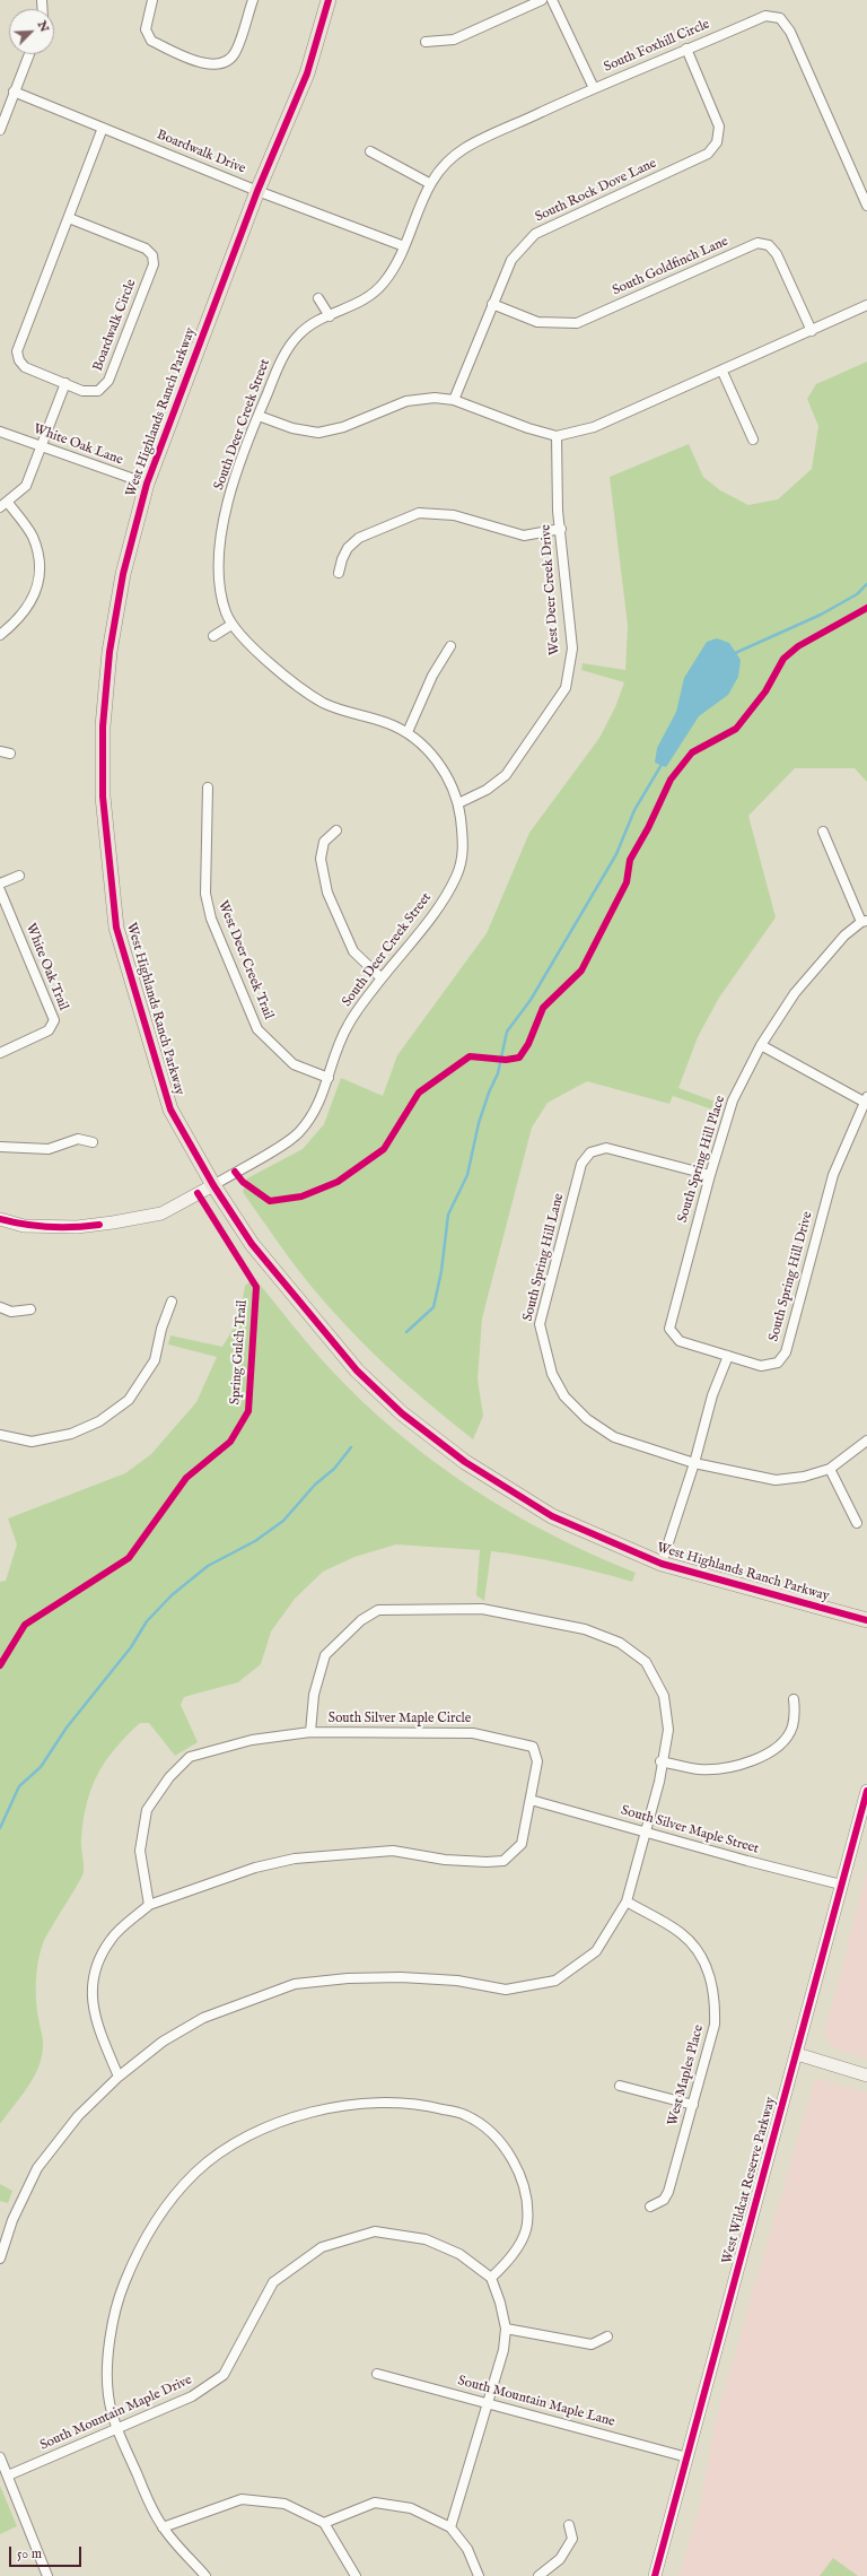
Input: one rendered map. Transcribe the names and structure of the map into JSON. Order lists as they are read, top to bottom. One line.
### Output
{"streets":{"main road":["West Highlands Ranch Parkway","West Wildcat Reserve Parkway"],"street":["South Foxhill Circle","Boardwalk Drive","South Rock Dove Lane","South Goldfinch Lane","Boardwalk Circle","South Deer Creek Street","White Oak Lane","West Deer Creek Drive","West Deer Creek Trail","White Oak Trail","South Spring Hill Place","South Spring Hill Lane","South Spring Hill Drive","South Silver Maple Circle","South Silver Maple Street","West Maples Place","South Mountain Maple Lane","South Mountain Maple Drive"],"cycle path":["Spring Gulch Trail"]},"crossings":[["South Foxhill Circle","Boardwalk Drive"],["South Foxhill Circle","South Rock Dove Lane"],["South Foxhill Circle","South Deer Creek Street"],["Boardwalk Drive","Boardwalk Circle"],["Boardwalk Drive","West Highlands Ranch Parkway"],["Boardwalk Drive","South Deer Creek Street"],["South Rock Dove Lane","South Goldfinch Lane"],["West Highlands Ranch Parkway","South Deer Creek Street"],["West Highlands Ranch Parkway","White Oak Lane"],["South Deer Creek Street","West Deer Creek Drive"],["South Deer Creek Street","West Deer Creek Trail"],["South Spring Hill Place","South Spring Hill Lane"],["South Spring Hill Place","South Spring Hill Drive"],["South Silver Maple Circle","South Silver Maple Street"],["South Silver Maple Street","West Wildcat Reserve Parkway"],["West Wildcat Reserve Parkway","South Mountain Maple Lane"]],"scale_bar":"50 m","north":"top right"}
